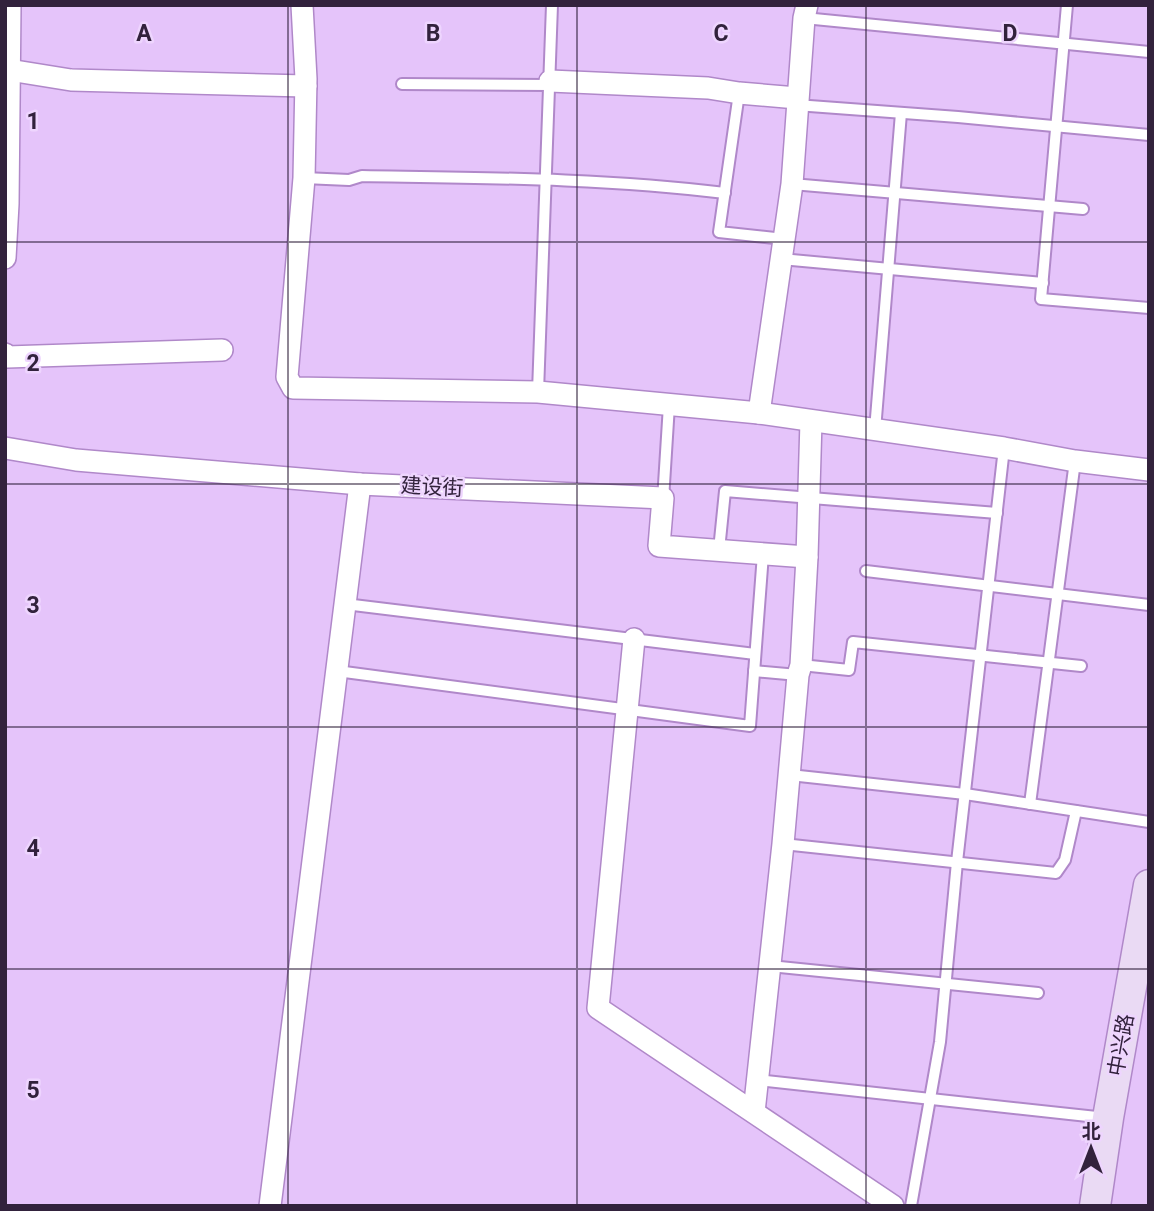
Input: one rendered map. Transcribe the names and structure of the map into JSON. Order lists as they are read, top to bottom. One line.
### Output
{"streets":{"main road":["中兴路"],"street":["建设街"]},"north":"top","grid":{"columns":["A","B","C","D"],"rows":["1","2","3","4","5"]}}
